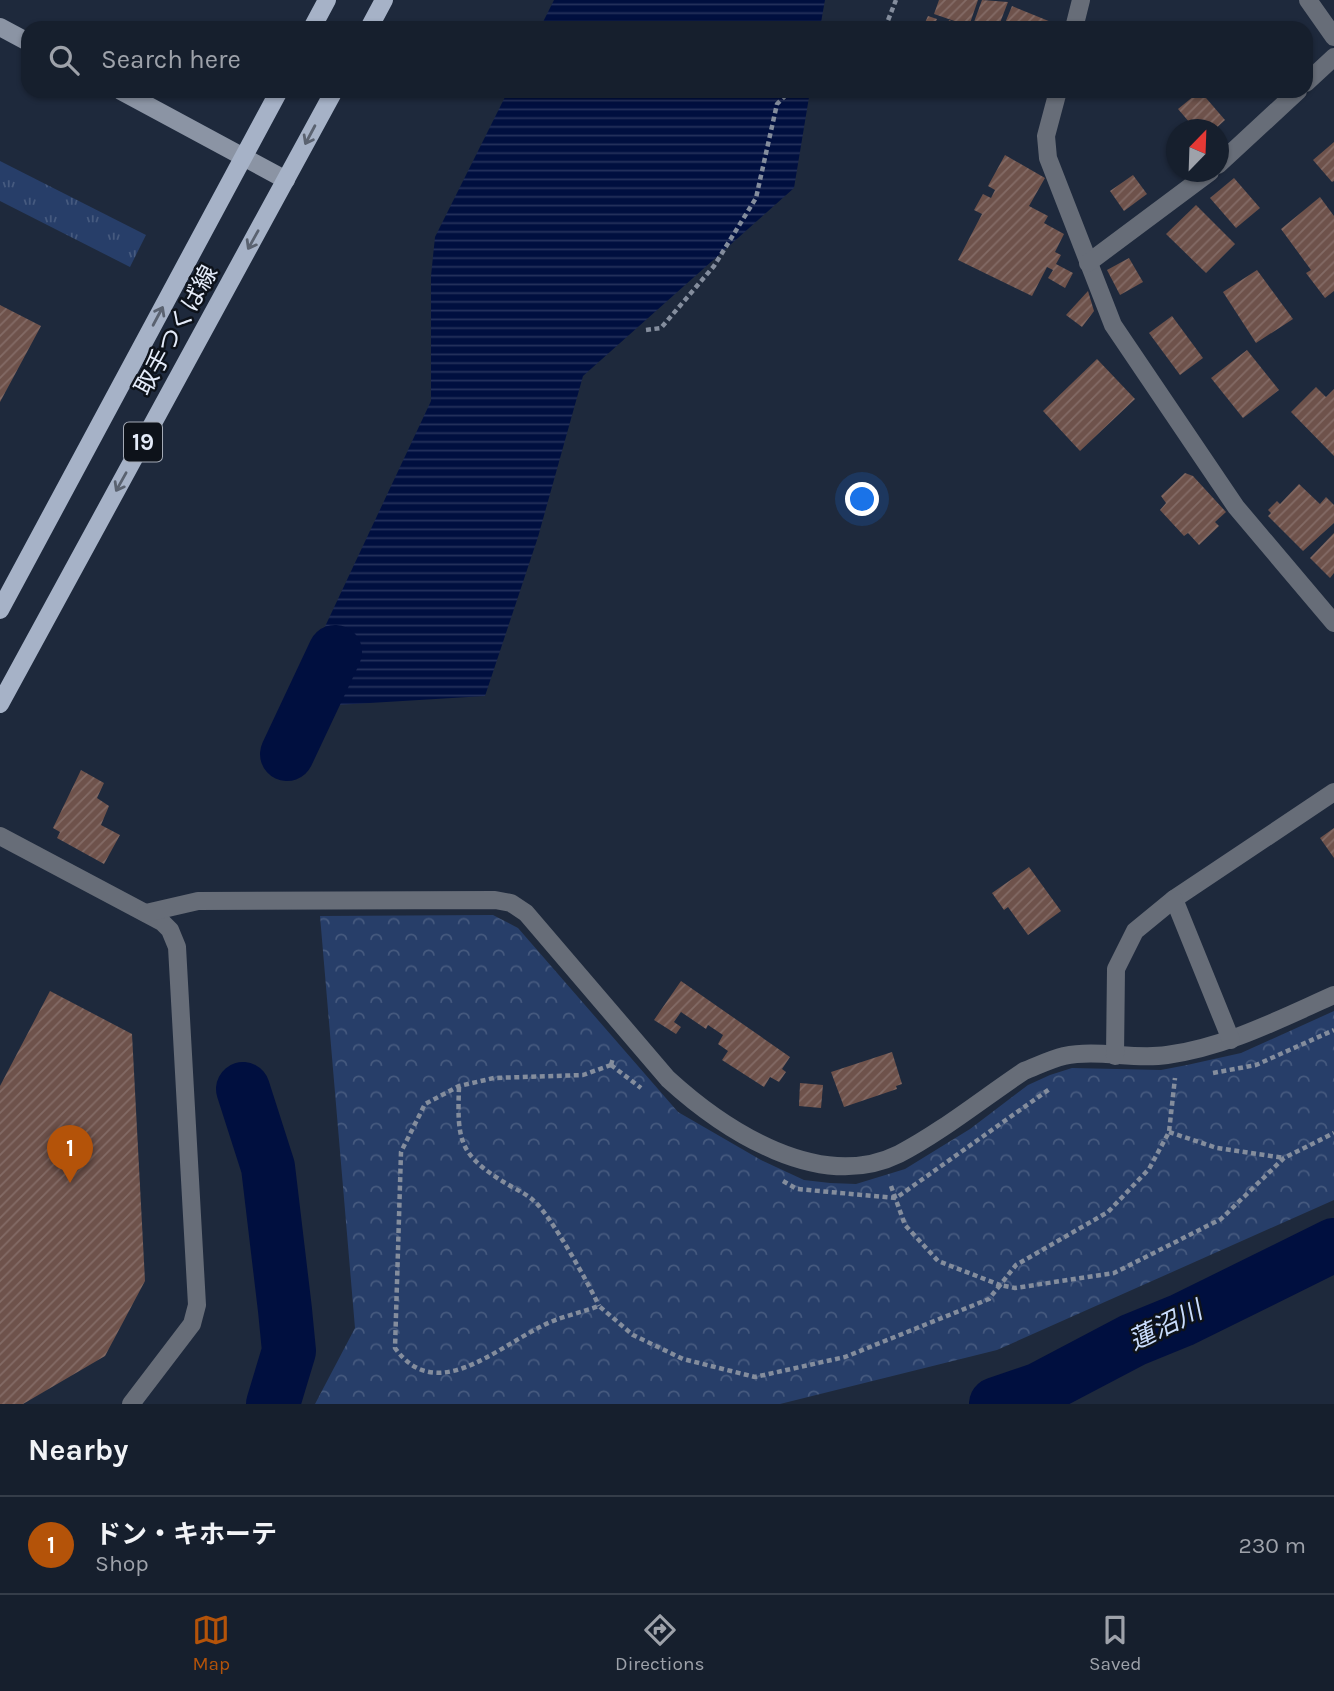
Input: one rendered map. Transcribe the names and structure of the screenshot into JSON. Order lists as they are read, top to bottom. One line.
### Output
{"streets":{"main road":["取手つくば線","19"]},"water":["蓮沼川"],"north":"top right","page":{"search":"Search here","pins":"1","heading":"Nearby","list":[{"mark":"1","name":"ドン・キホーテ","note":"Shop","value":"230 m"}],"nav":["Map","Directions","Saved"]}}
